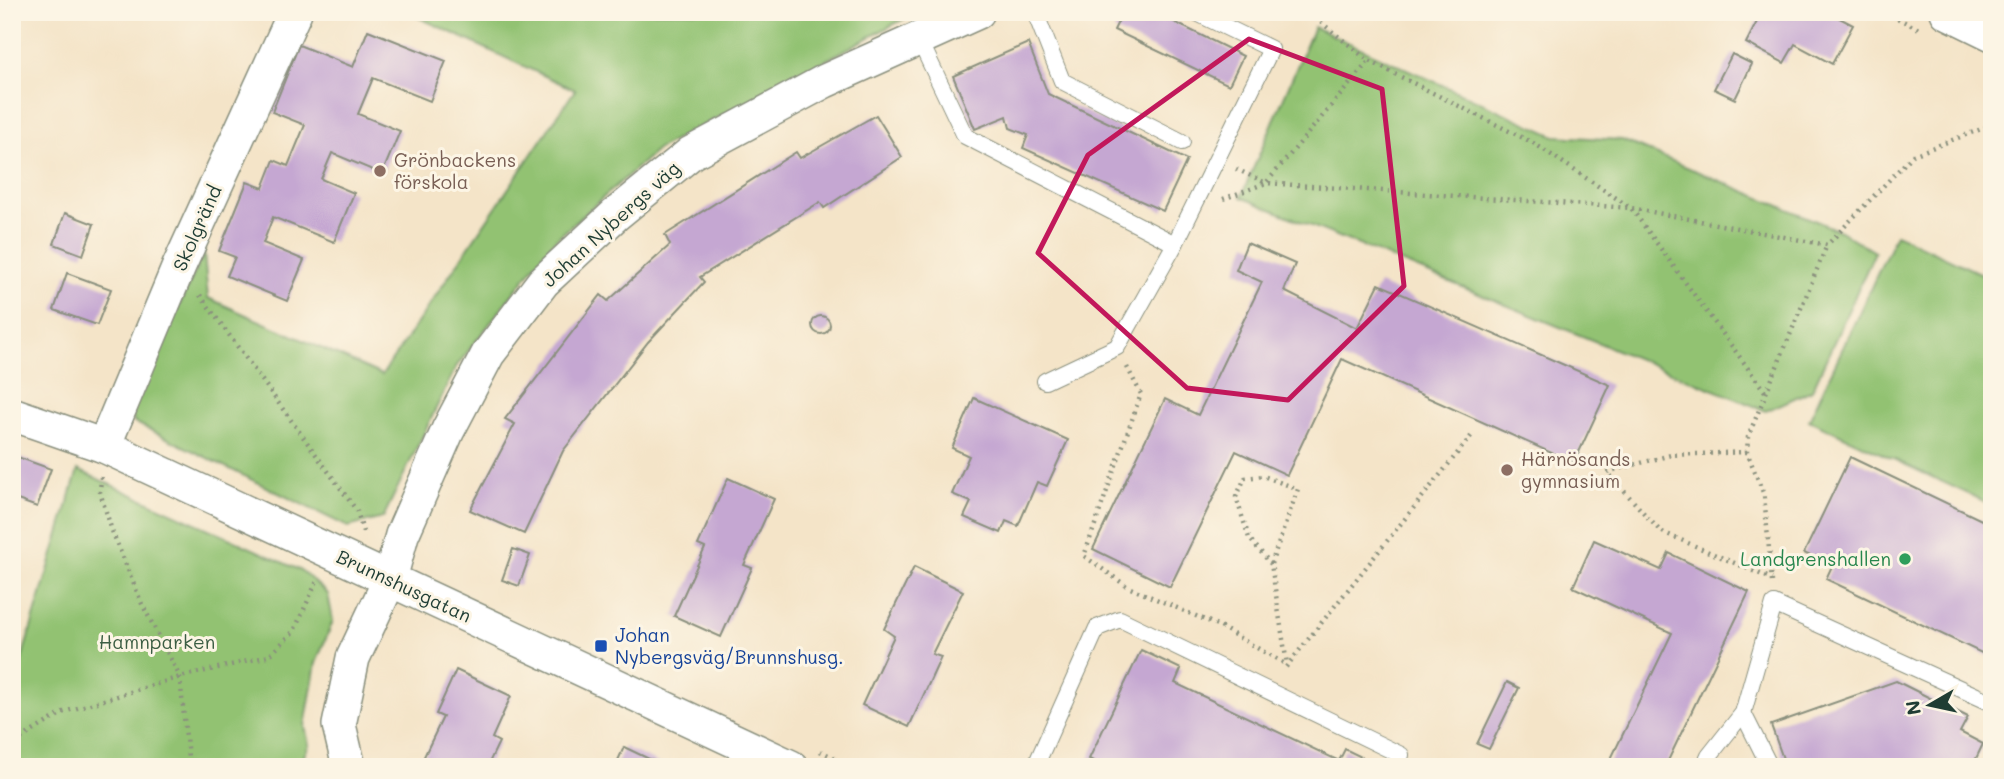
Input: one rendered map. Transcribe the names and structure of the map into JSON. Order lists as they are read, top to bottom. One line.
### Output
{"streets":{"street":["Johan Nybergs väg","Skolgränd","Brunnshusgatan"]},"crossings":[["Johan Nybergs väg","Brunnshusgatan"],["Skolgränd","Brunnshusgatan"]],"parks":["Hamnparken"],"places":{"other":["Grönbackens förskola","Härnösands gymnasium","Landgrenshallen"],"transit":["Johan Nybergsväg/Brunnshusg."]},"north":"left"}
